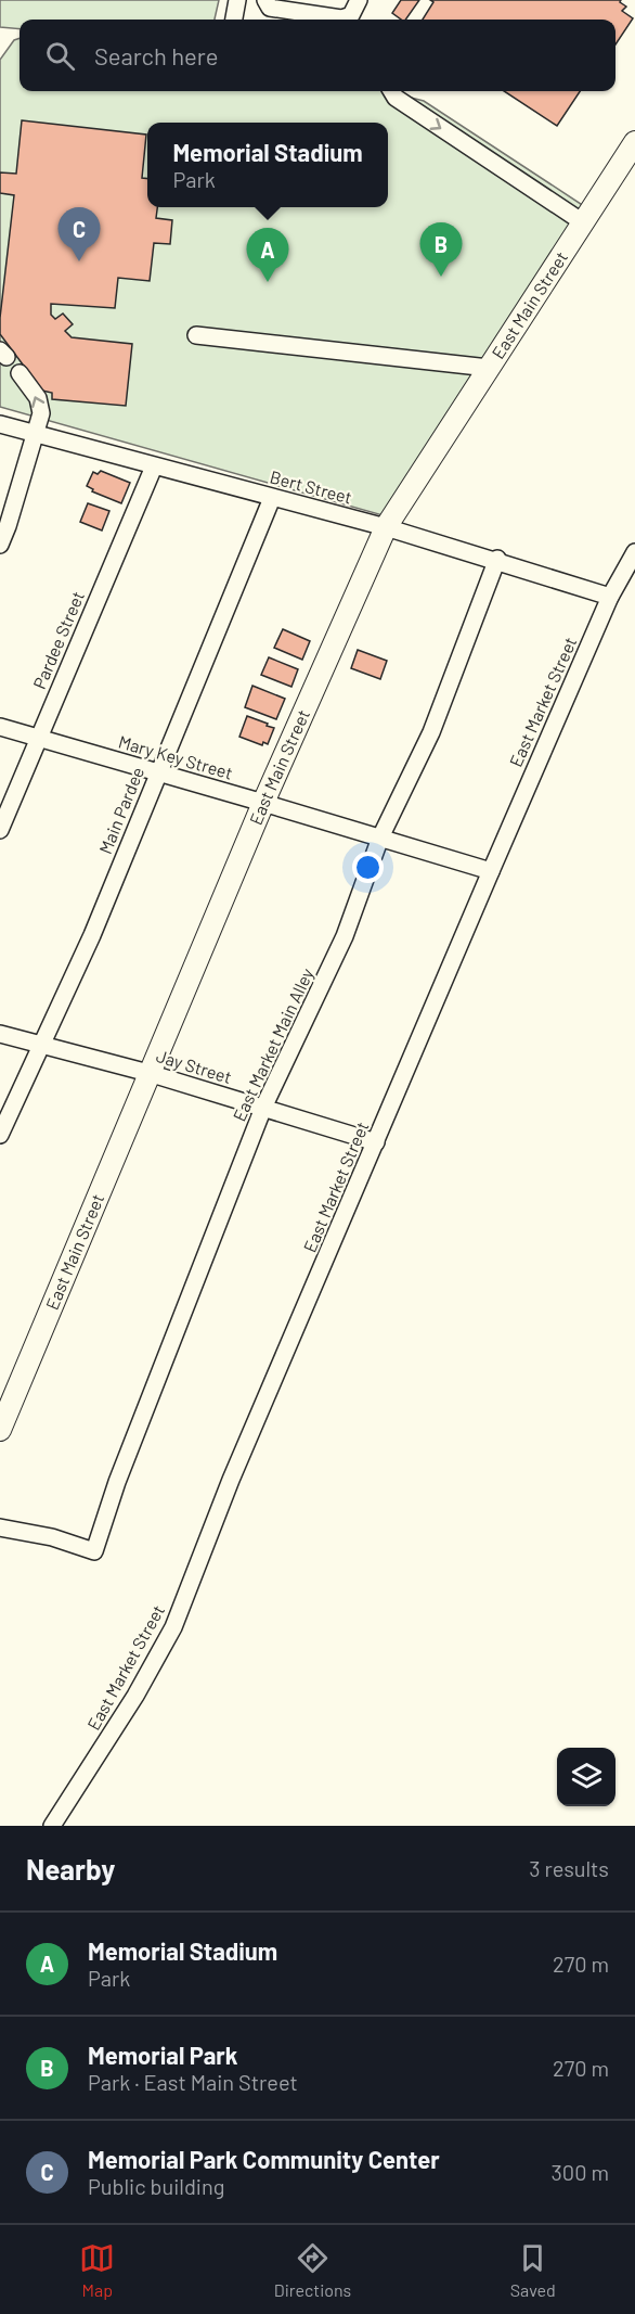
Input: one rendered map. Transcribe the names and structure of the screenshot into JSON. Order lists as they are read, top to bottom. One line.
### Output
{"streets":{"main road":["East Main Street"],"street":["Bert Street","Pardee Street","East Market Street","Mary Key Street","Main Pardee","East Market Main Alley","Jay Street"]},"crossings":[["East Main Street","Bert Street"],["East Main Street","Mary Key Street"],["East Main Street","Jay Street"],["Bert Street","Pardee Street"],["Bert Street","East Market Street"],["Bert Street","Main Pardee"],["Bert Street","East Market Main Alley"],["Pardee Street","Mary Key Street"],["East Market Street","Mary Key Street"],["East Market Street","Jay Street"],["Mary Key Street","Main Pardee"],["Mary Key Street","East Market Main Alley"],["Main Pardee","Jay Street"],["East Market Main Alley","Jay Street"]],"page":{"search":"Search here","popup":["Memorial Stadium","Park"],"pins":["C","B","A"],"heading":["Nearby","3 results"],"list":[{"mark":"A","name":"Memorial Stadium","note":"Park","value":"270 m"},{"mark":"B","name":"Memorial Park","note":"Park · East Main Street","value":"270 m"},{"mark":"C","name":"Memorial Park Community Center","note":"Public building","value":"300 m"}],"nav":["Map","Directions","Saved"]}}
